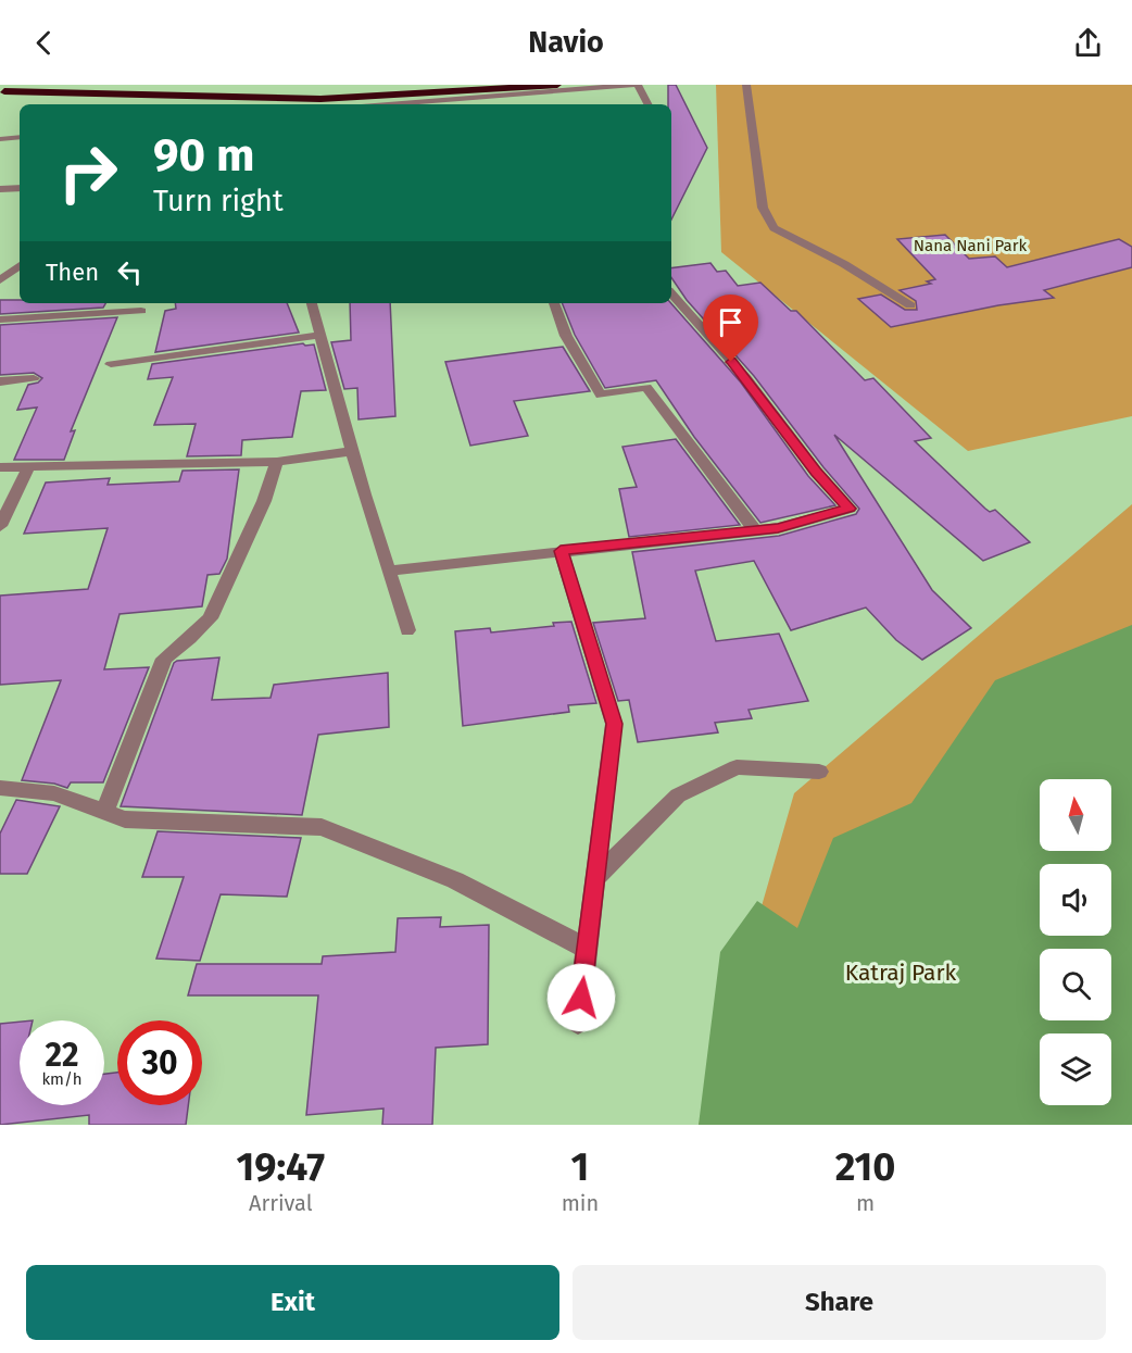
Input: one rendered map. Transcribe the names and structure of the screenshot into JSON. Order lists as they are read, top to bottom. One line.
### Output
{"parks":["Nana Nani Park","Katraj Park"],"north":"top","page":{"header":"Navio","turn":["90 m","Turn right"],"then":"Then","speed":"22 km/h","limit":"30","eta":["19:47","Arrival","1","min","210","m"],"buttons":["Exit","Share"]}}
